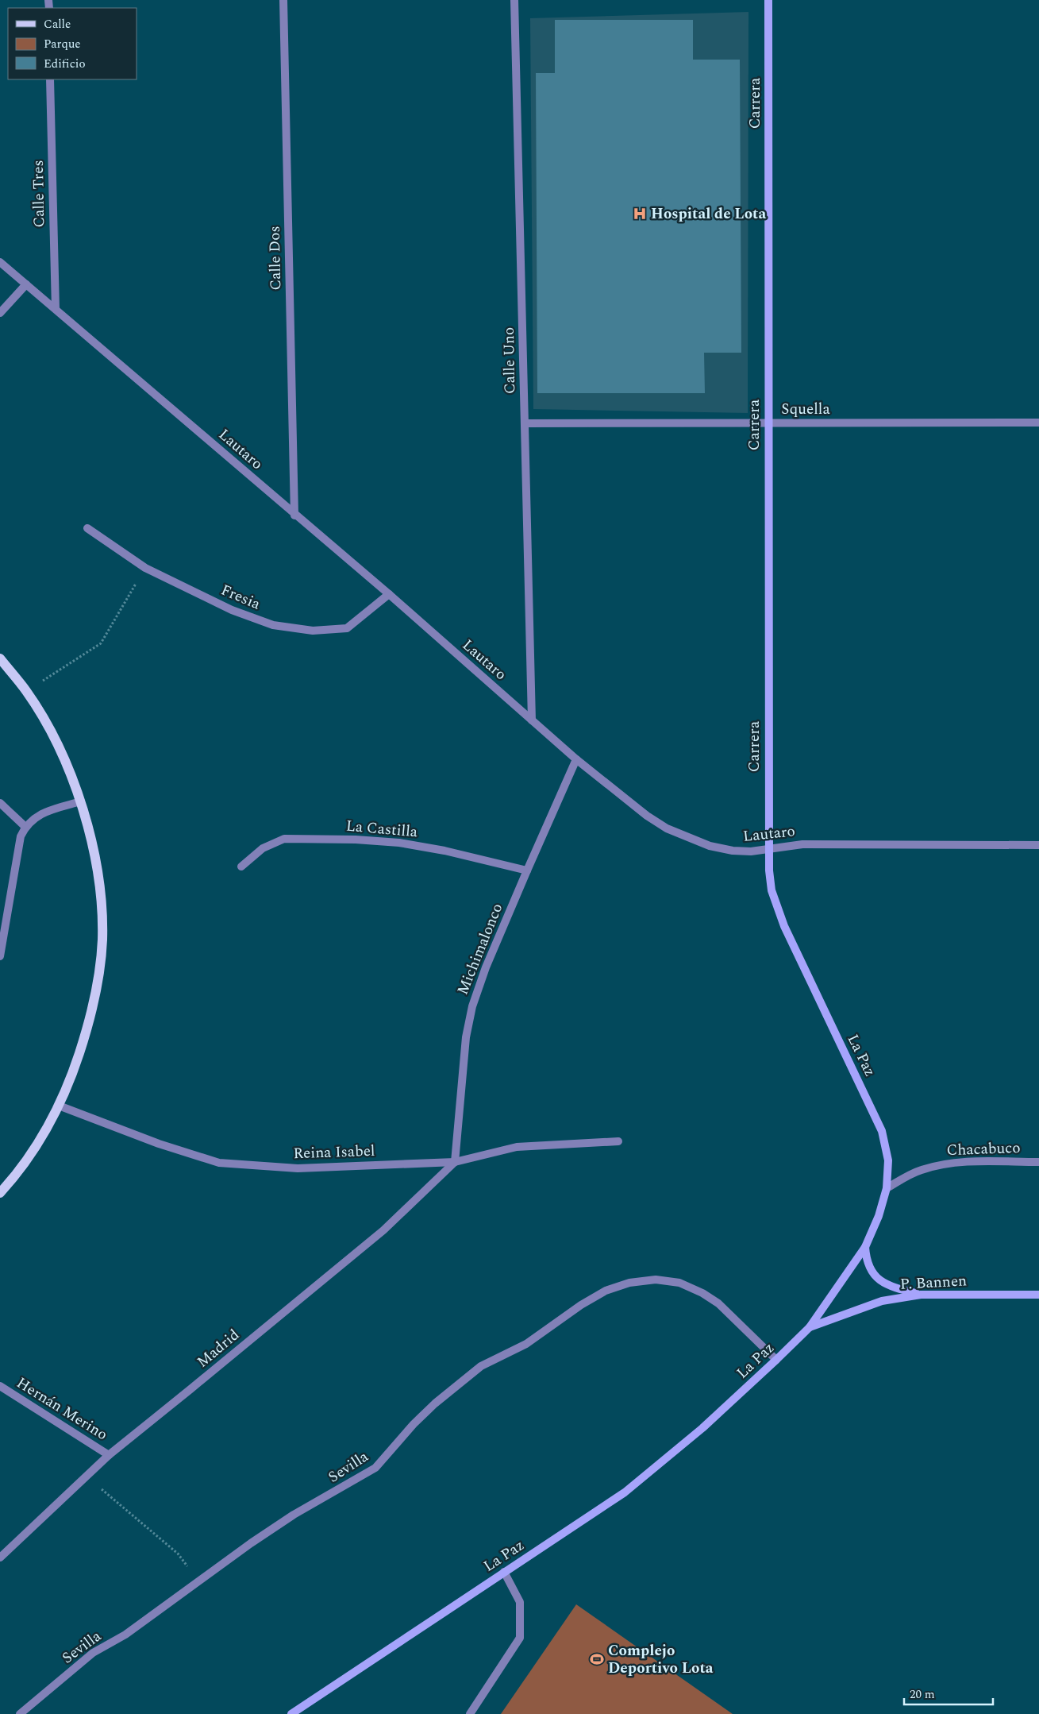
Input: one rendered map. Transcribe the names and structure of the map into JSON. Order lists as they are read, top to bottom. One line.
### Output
{"streets":{"street":["Carrera","Calle Tres","Calle Dos","Calle Uno","Squella","Lautaro","Fresia","La Castilla","Michimalonco","La Paz","Chacabuco","Reina Isabel","P. Bannen","Madrid","Hernán Merino","Sevilla"]},"crossings":[["Carrera","Squella"],["Carrera","Lautaro"],["Carrera","La Paz"],["Calle Tres","Lautaro"],["Calle Dos","Lautaro"],["Calle Uno","Squella"],["Calle Uno","Lautaro"],["Lautaro","Fresia"],["Lautaro","Michimalonco"],["Lautaro","La Paz"],["La Castilla","Michimalonco"],["Michimalonco","Reina Isabel"],["Michimalonco","Madrid"],["La Paz","Chacabuco"],["La Paz","P. Bannen"],["La Paz","Sevilla"],["Reina Isabel","Madrid"],["Madrid","Hernán Merino"]],"places":{"hospital":["Hospital de Lota"],"sports":["Complejo Deportivo Lota"]},"legend":["Calle","Parque","Edificio"],"scale_bar":"20 m"}
